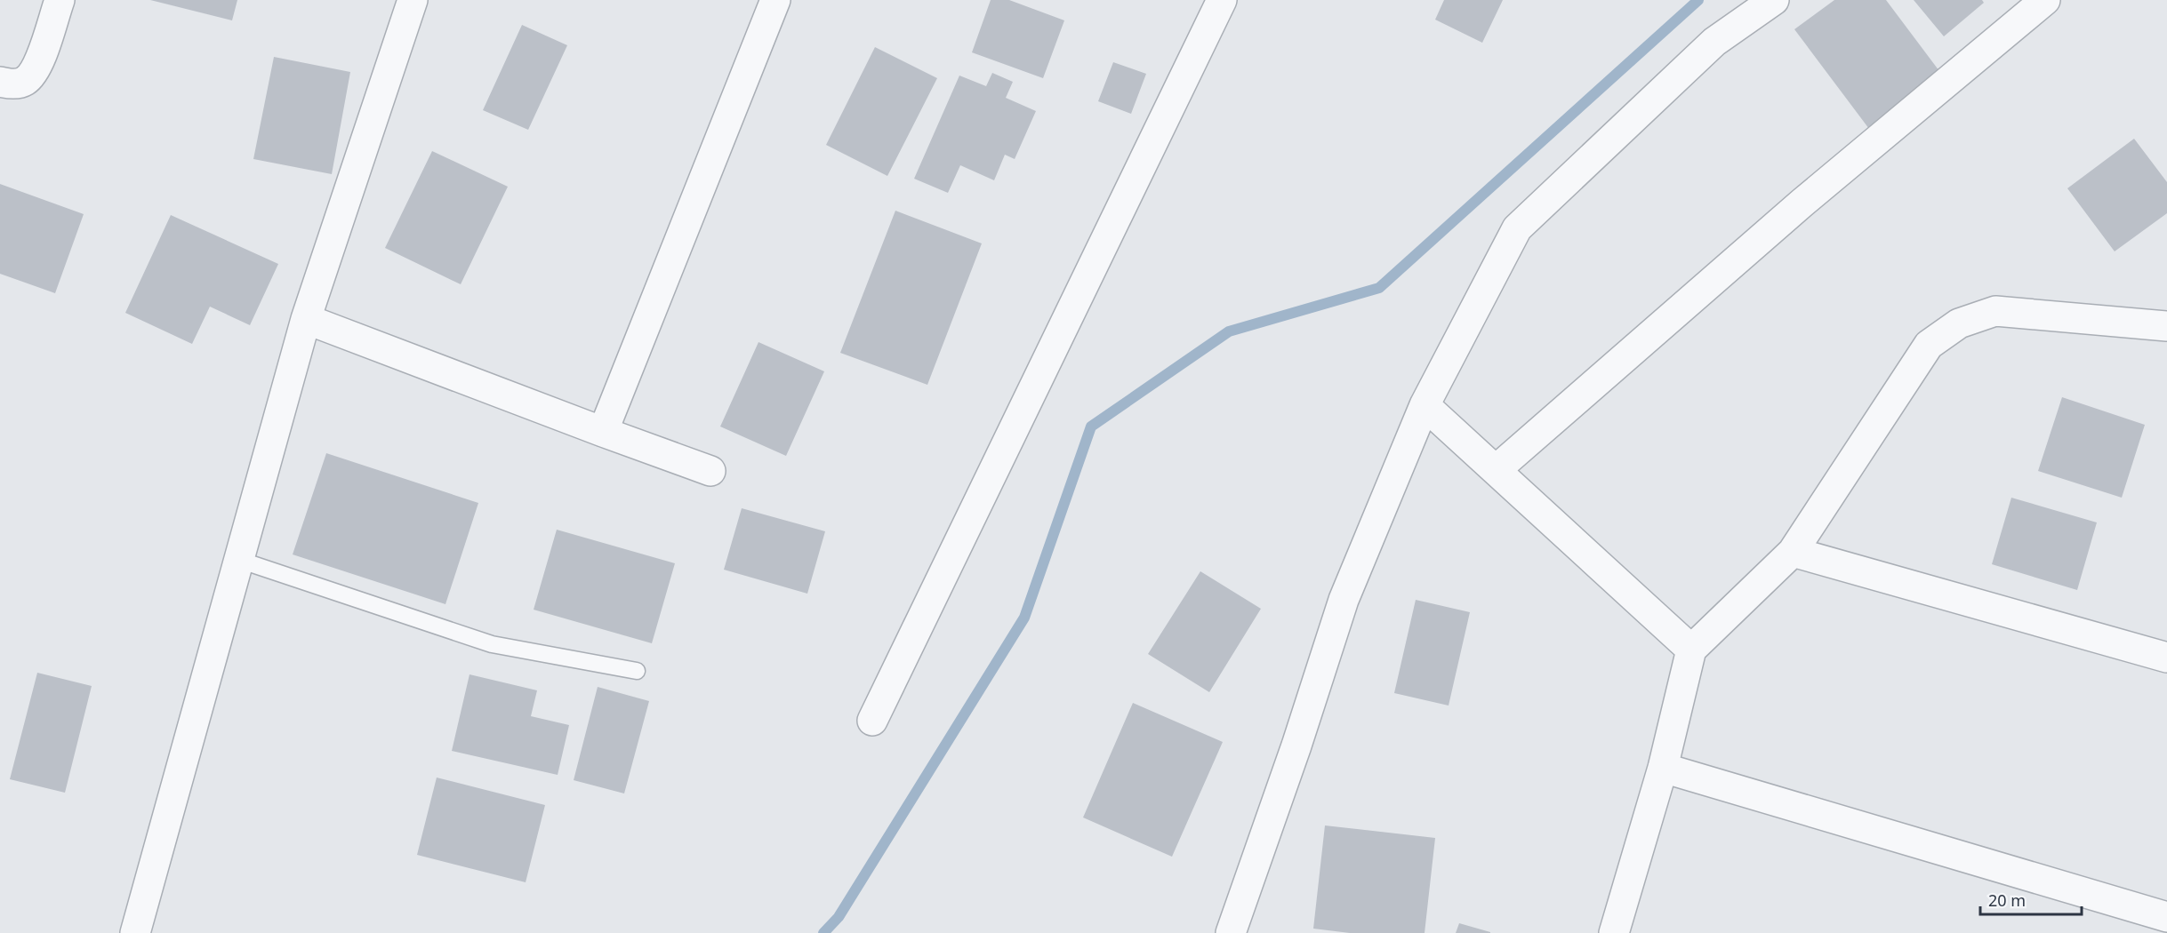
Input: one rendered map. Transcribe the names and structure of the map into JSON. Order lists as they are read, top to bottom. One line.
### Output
{"scale_bar":"20 m"}
